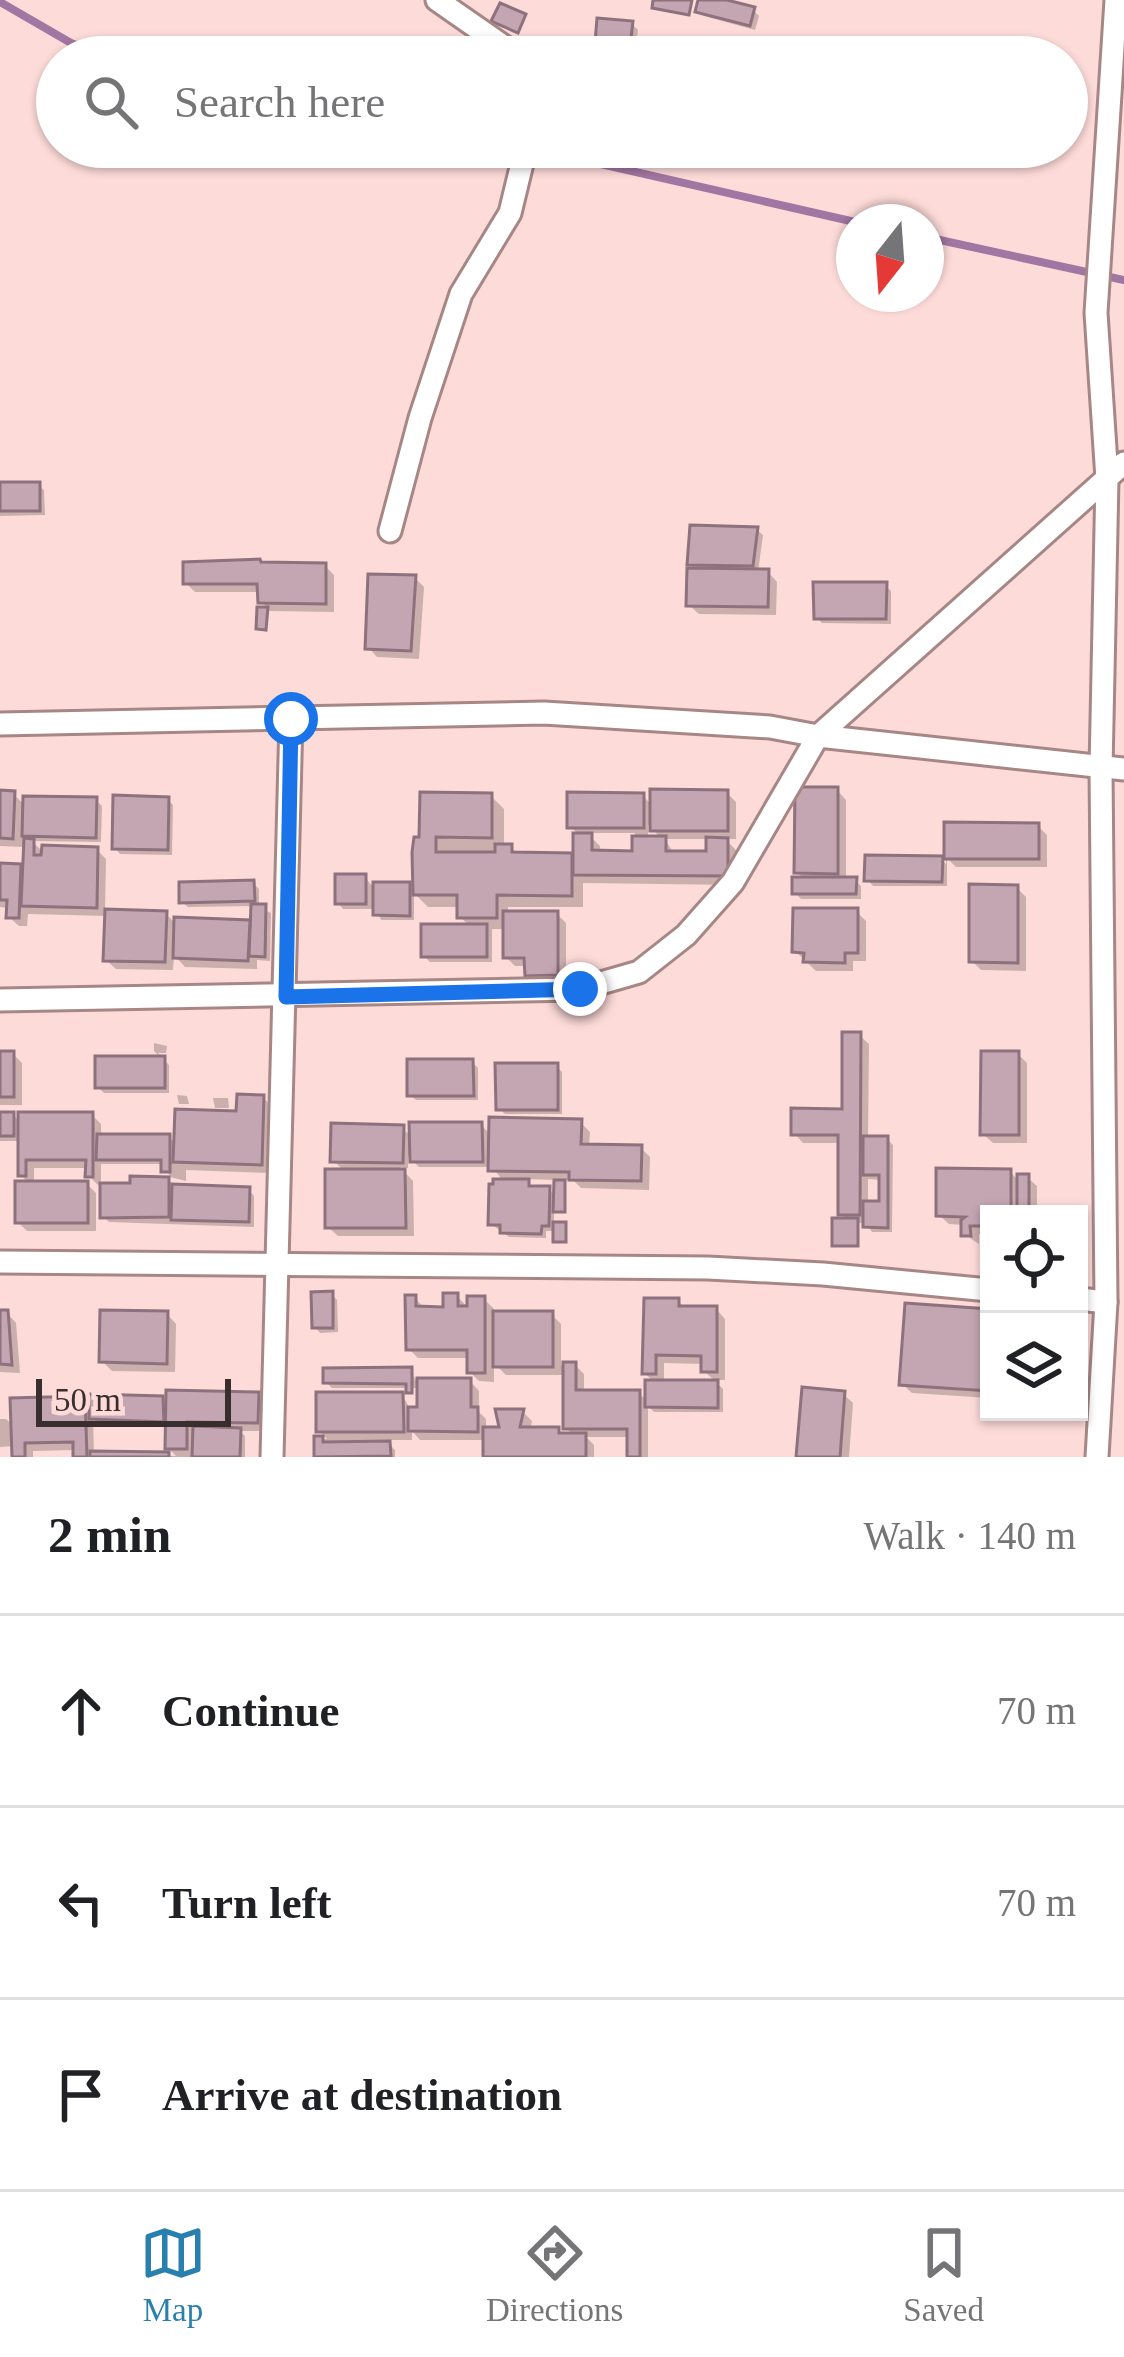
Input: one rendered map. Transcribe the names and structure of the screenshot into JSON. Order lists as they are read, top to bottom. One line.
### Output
{"scale_bar":"50 m","north":"bottom","page":{"search":"Search here","scale":"50 m","heading":["2 min","Walk · 140 m"],"list":[["Continue","70 m"],["Turn left","70 m"],"Arrive at destination"],"nav":["Map","Directions","Saved"]}}
